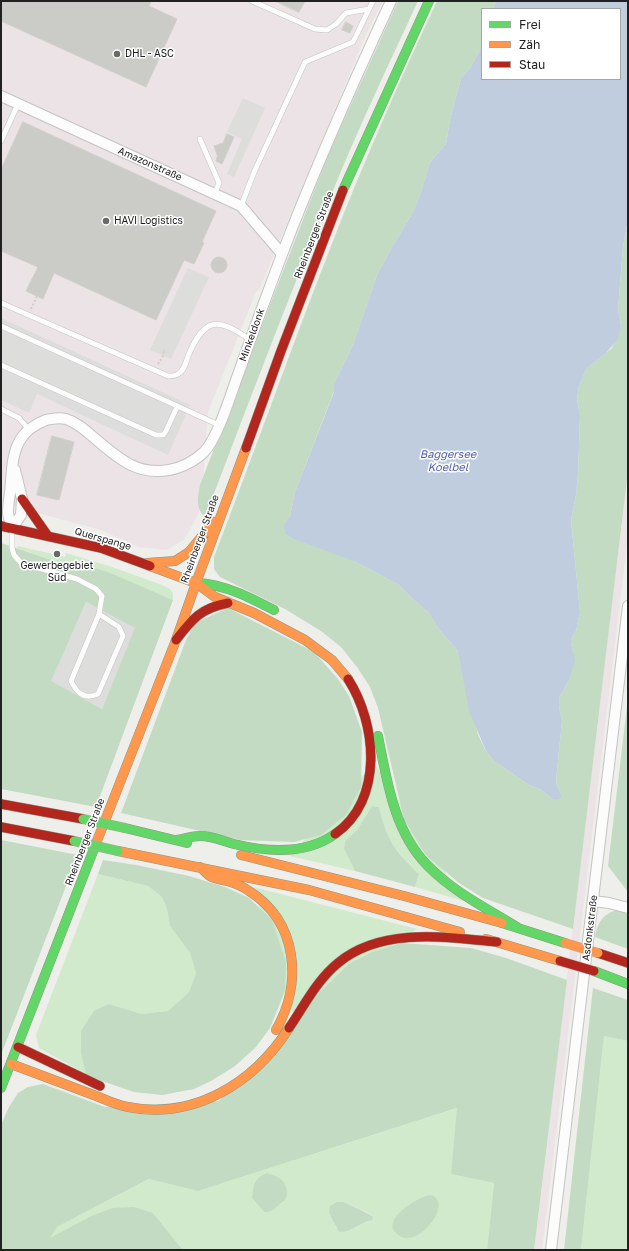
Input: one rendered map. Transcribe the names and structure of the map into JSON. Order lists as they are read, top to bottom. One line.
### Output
{"streets":{"main road":["Rheinberger Straße","Querspange"],"street":["Amazonstraße","Minkeldonk","Asdonkstraße"]},"crossings":[["Amazonstraße","Minkeldonk"],["Rheinberger Straße","Querspange"],["Minkeldonk","Querspange"]],"water":["Baggersee Koelbel"],"places":["DHL - ASC","HAVI Logistics","Gewerbegebiet Süd"],"legend":["Frei","Zäh","Stau"]}
